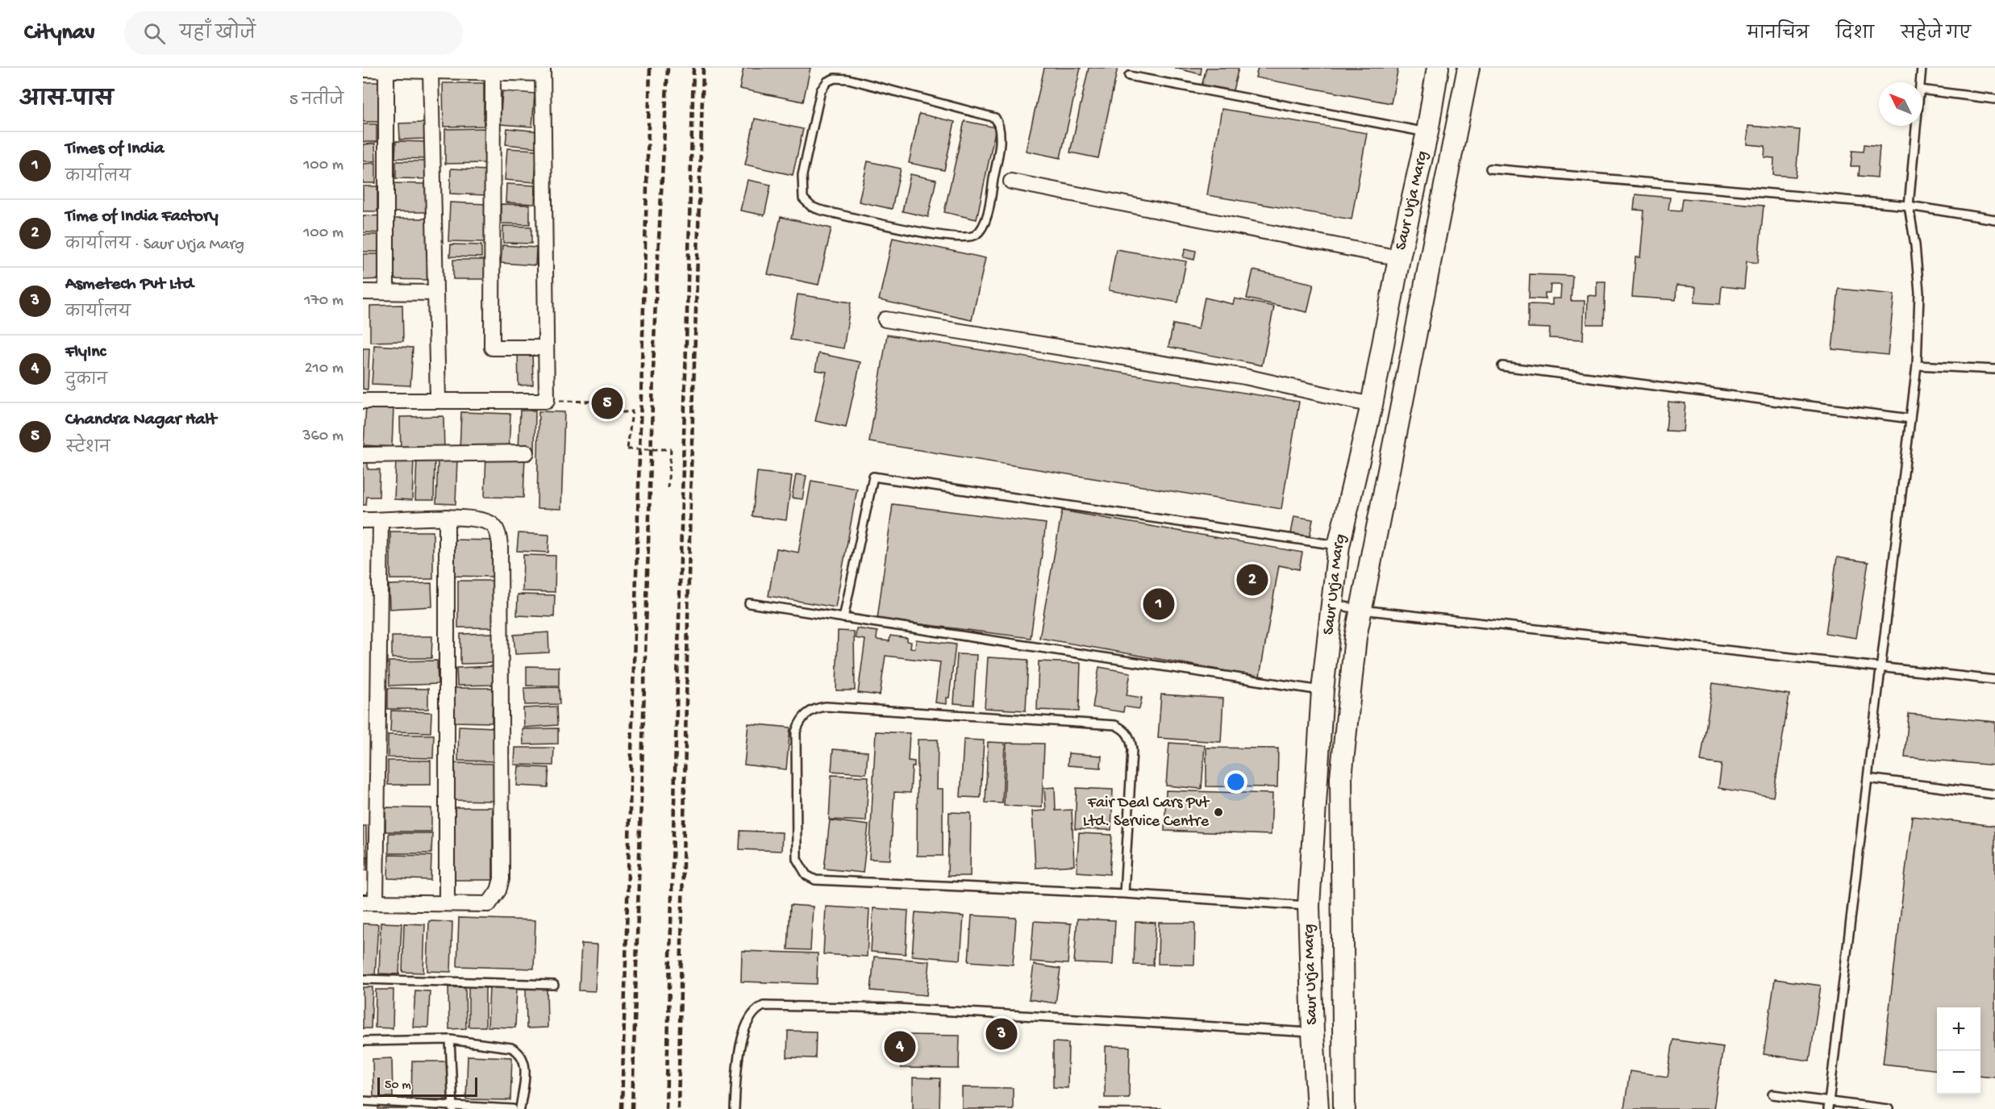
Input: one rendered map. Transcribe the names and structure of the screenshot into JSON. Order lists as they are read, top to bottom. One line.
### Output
{"streets":{"street":["Saur Urja Marg"]},"places":["Fair Deal Cars Pvt Ltd. Service Centre"],"scale_bar":"50 m","north":"top left","page":{"header":"Citynav","search":"यहाँ खोजें","nav":["मानचित्र","दिशा","सहेजे गए"],"heading":["आस-पास","5 नतीजे"],"list":[{"mark":"1","name":"Times of India","note":"कार्यालय","value":"100 m"},{"mark":"2","name":"Time of India Factory","note":"कार्यालय · Saur Urja Marg","value":"100 m"},{"mark":"3","name":"Asmetech Pvt Ltd","note":"कार्यालय","value":"170 m"},{"mark":"4","name":"FlyInc","note":"दुकान","value":"210 m"},{"mark":"5","name":"Chandra Nagar Halt","note":"स्टेशन","value":"360 m"}],"pins":["5","2","1","3","4"],"map_buttons":["+","−"],"scale":"50 m"}}
